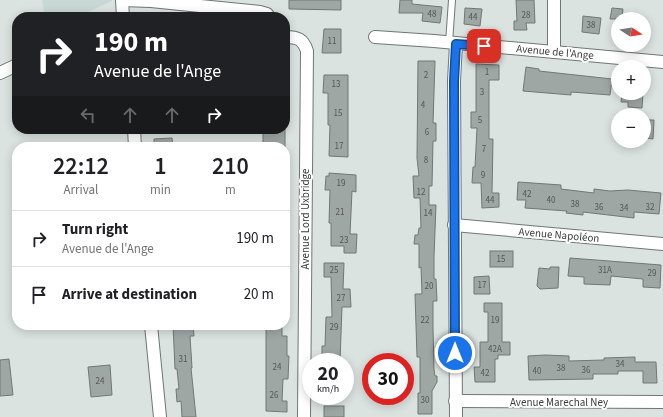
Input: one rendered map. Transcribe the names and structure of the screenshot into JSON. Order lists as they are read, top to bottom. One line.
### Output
{"streets":{"street":["Avenue de l'Ange","Avenue Lord Uxbridge","Avenue Napoléon","Avenue Marechal Ney"]},"house_numbers":["48","28","44","38","11","1","2","13","3","4","15","5","6","17","7","8","9","19","12","42","44","40","38","36","32","34","21","14","23","15","25","31A","29","17","20","27","22","19","29","42A","31","34","24","38","36","40","42","24","26","30"],"north":"right","page":{"map_buttons":["+","−"],"turn":["190 m","Avenue de l'Ange"],"eta":["22:12","Arrival","1","min","210","m"],"list":[{"name":"Turn right","note":"Avenue de l'Ange","value":"190 m"},{"name":"Arrive at destination","value":"20 m"}],"speed":"20 km/h","limit":"30"}}
